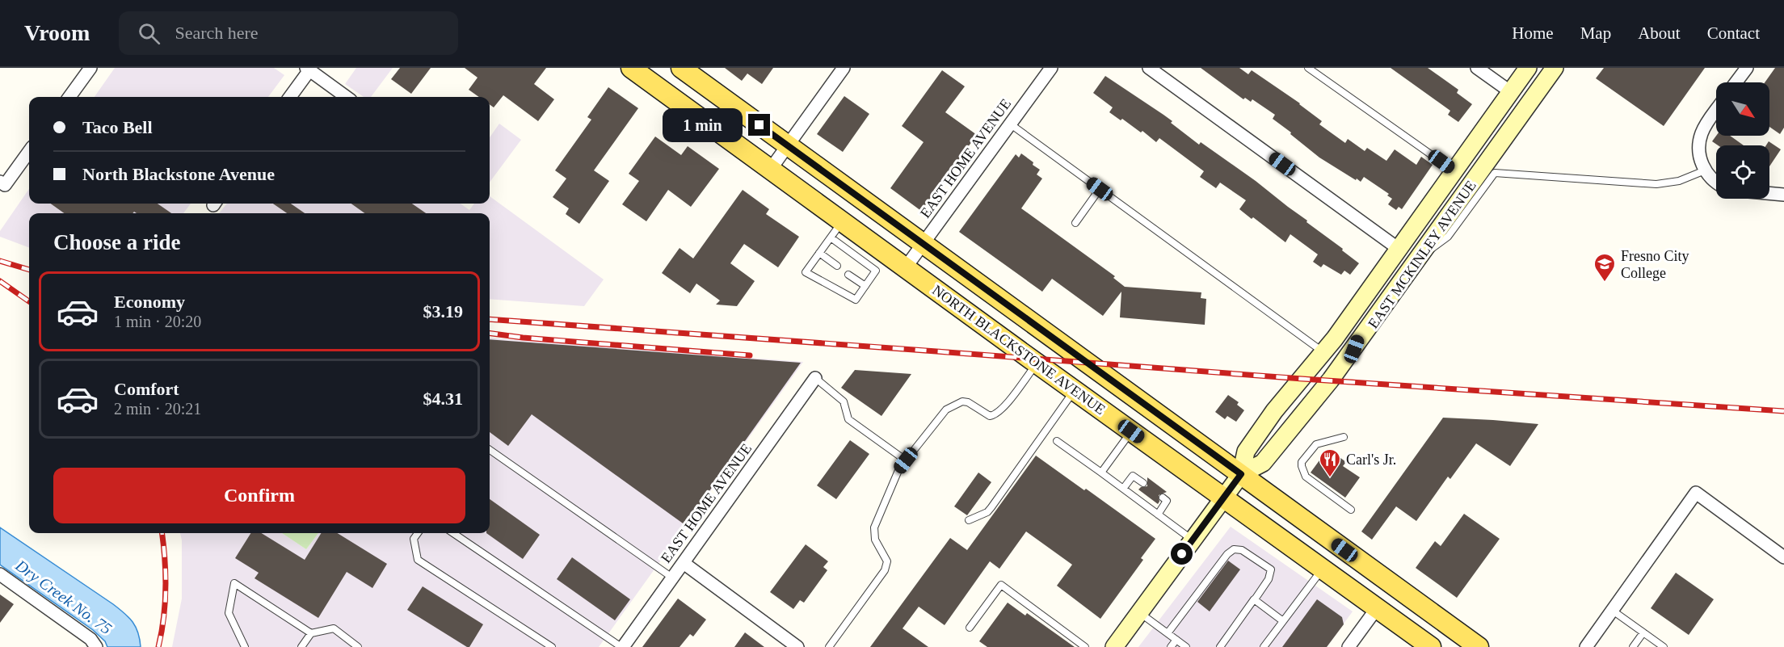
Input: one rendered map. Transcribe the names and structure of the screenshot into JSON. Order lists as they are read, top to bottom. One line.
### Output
{"streets":{"main road":["EAST MCKINLEY AVENUE","NORTH BLACKSTONE AVENUE"],"street":["EAST HOME AVENUE"]},"crossings":[["EAST HOME AVENUE","NORTH BLACKSTONE AVENUE"],["EAST MCKINLEY AVENUE","NORTH BLACKSTONE AVENUE"]],"water":["Dry Creek No. 75"],"places":{"school or university":["Fresno City College"],"restaurant":["Carl's Jr."]},"north":"bottom right","page":{"header":"Vroom","search":"Search here","nav":["Home","Map","About","Contact"],"banner":["Taco Bell","North Blackstone Avenue"],"bubble":"1 min","heading":"Choose a ride","list":[{"name":"Economy","note":"1 min · 20:20","value":"$3.19"},{"name":"Comfort","note":"2 min · 20:21","value":"$4.31"}],"buttons":"Confirm"}}
